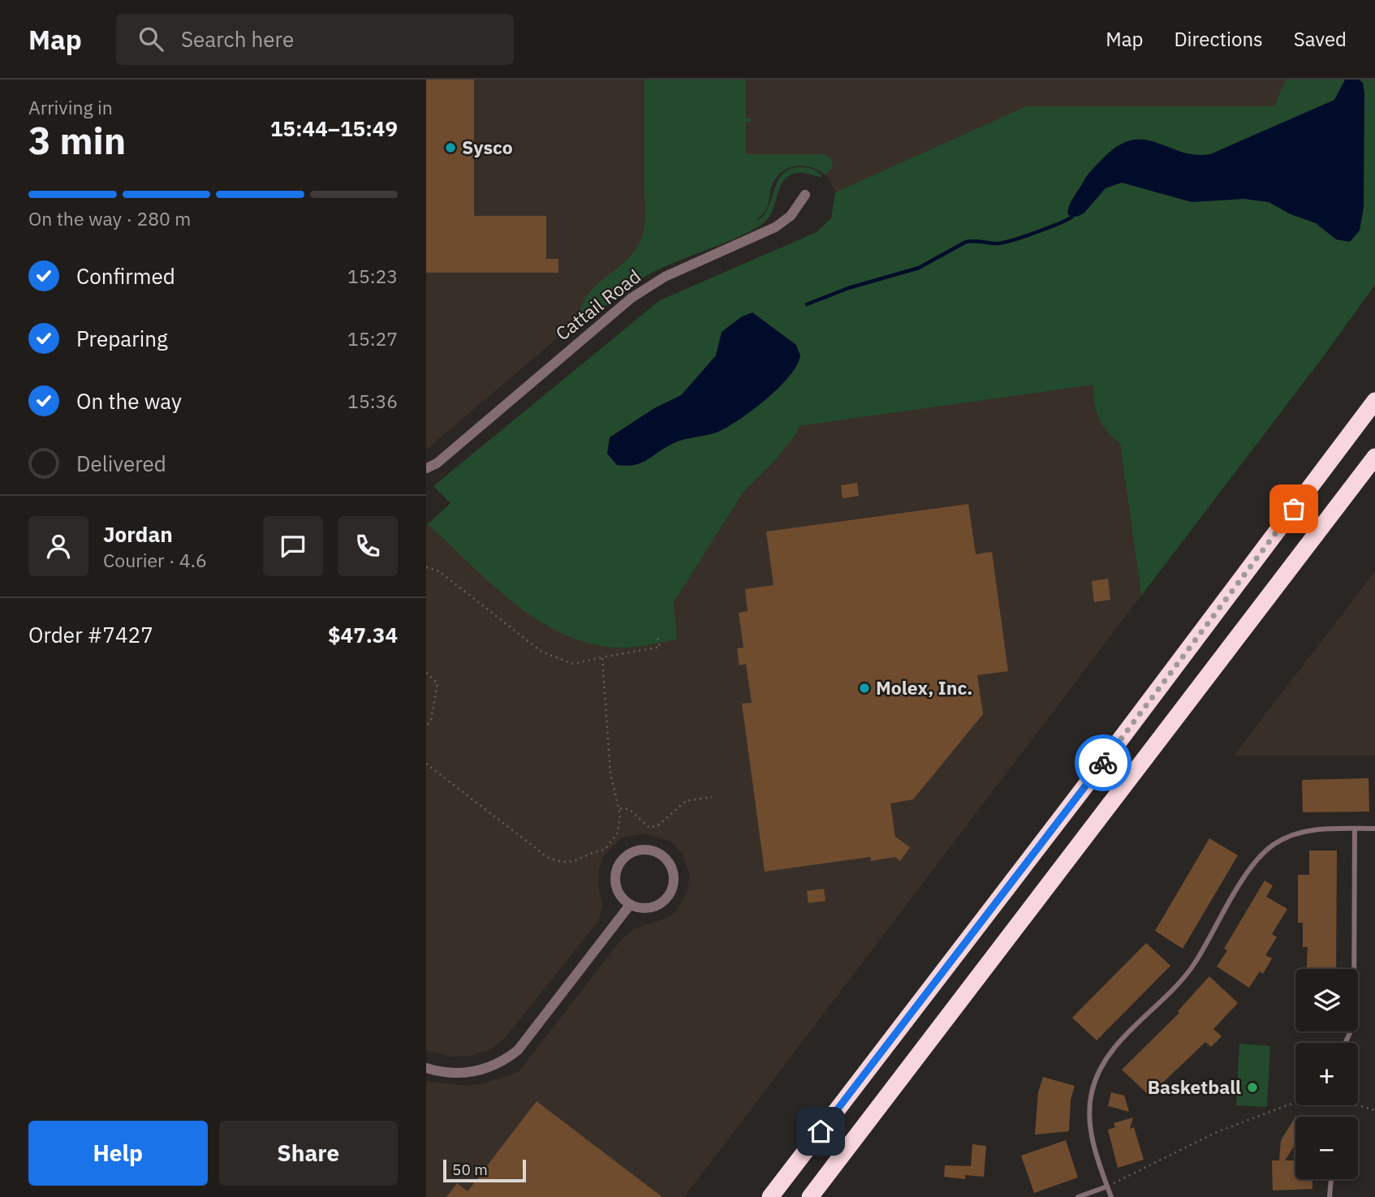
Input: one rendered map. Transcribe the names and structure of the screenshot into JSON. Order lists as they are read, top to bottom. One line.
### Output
{"streets":{"street":["Cattail Road"]},"places":["Sysco","Molex, Inc.","Basketball"],"scale_bar":"50 m","page":{"header":"Map","search":"Search here","nav":["Map","Directions","Saved"],"heading":["3 min","Arriving in","15:44–15:49"],"panel":["Jordan","Courier · 4.6","Order #7427","$47.34"],"bar":"On the way · 280 m","list":[["Confirmed","15:23"],["Preparing","15:27"],["On the way","15:36"],"Delivered"],"map_buttons":["+","−"],"buttons":["Help","Share"],"scale":"50 m"}}
